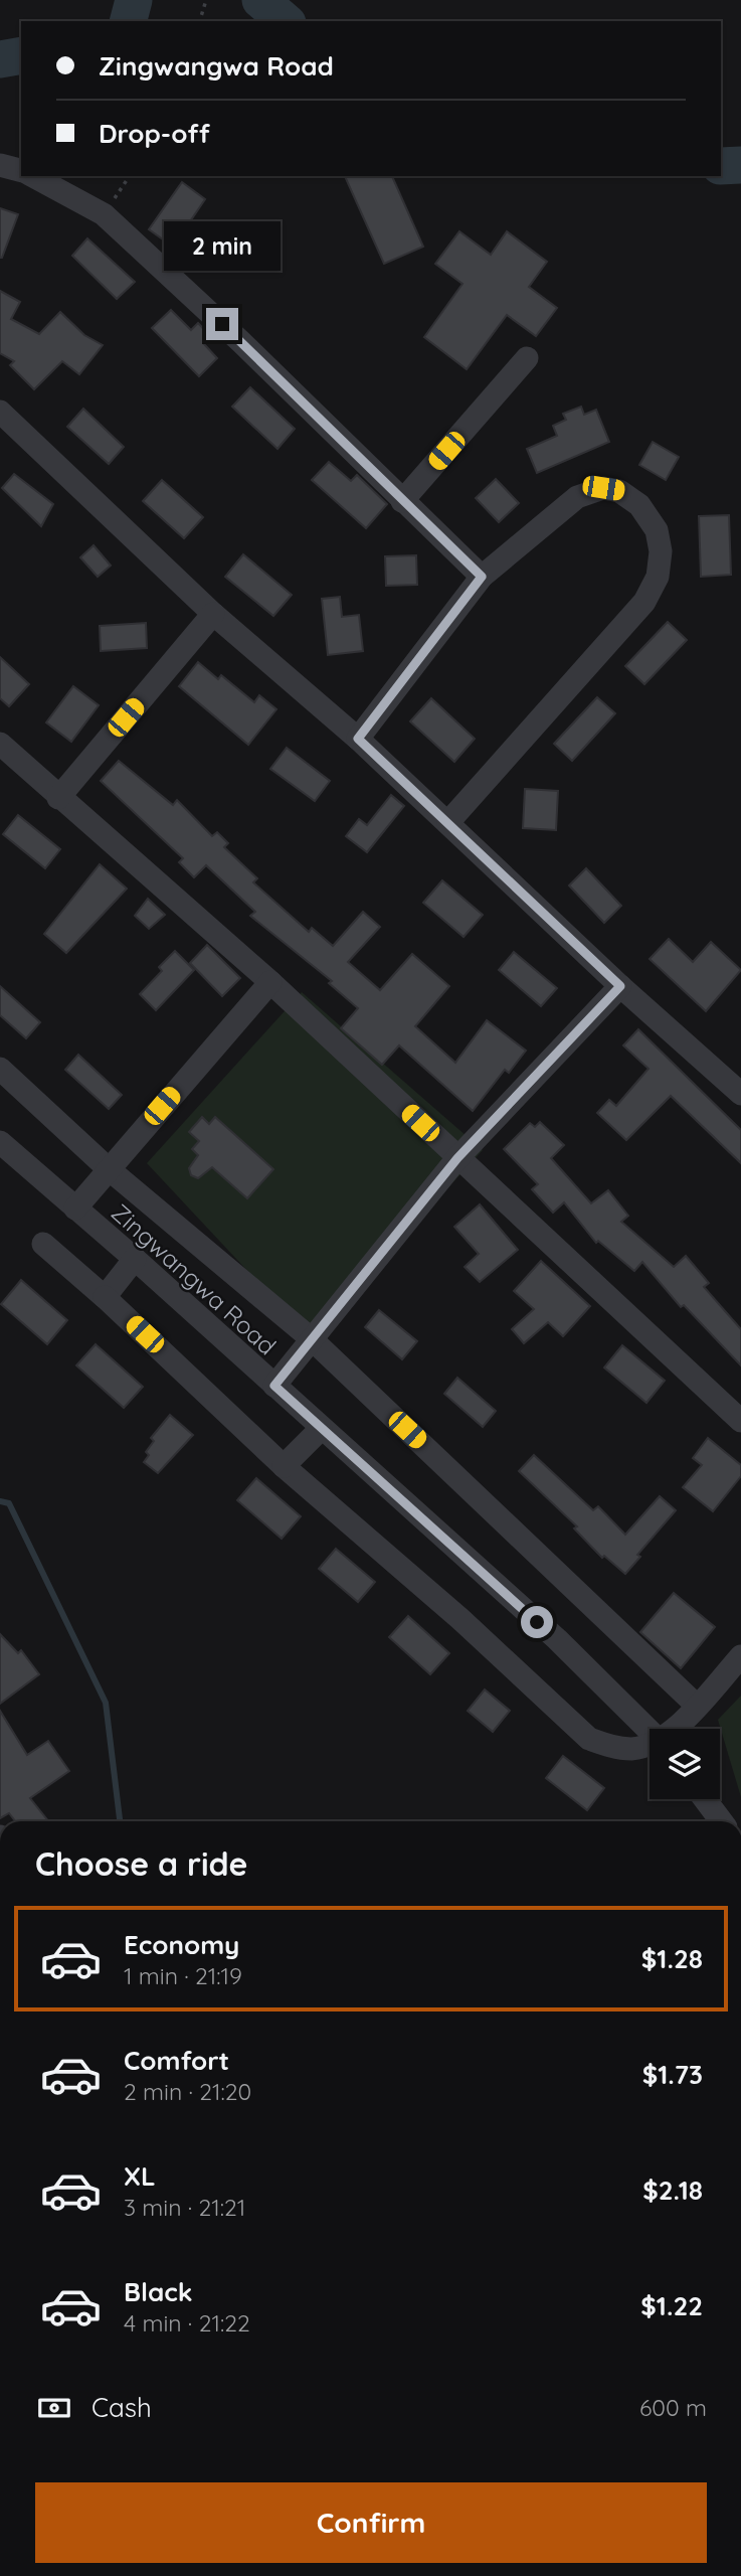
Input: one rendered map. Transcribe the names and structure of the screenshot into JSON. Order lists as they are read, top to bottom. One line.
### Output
{"streets":{"street":["Zingwangwa Road"]},"page":{"banner":["Zingwangwa Road","Drop-off"],"bubble":"2 min","heading":"Choose a ride","list":[{"name":"Economy","note":"1 min · 21:19","value":"$1.28"},{"name":"Comfort","note":"2 min · 21:20","value":"$1.73"},{"name":"XL","note":"3 min · 21:21","value":"$2.18"},{"name":"Black","note":"4 min · 21:22","value":"$1.22"}],"pay":["Cash","600 m"],"buttons":"Confirm"}}
